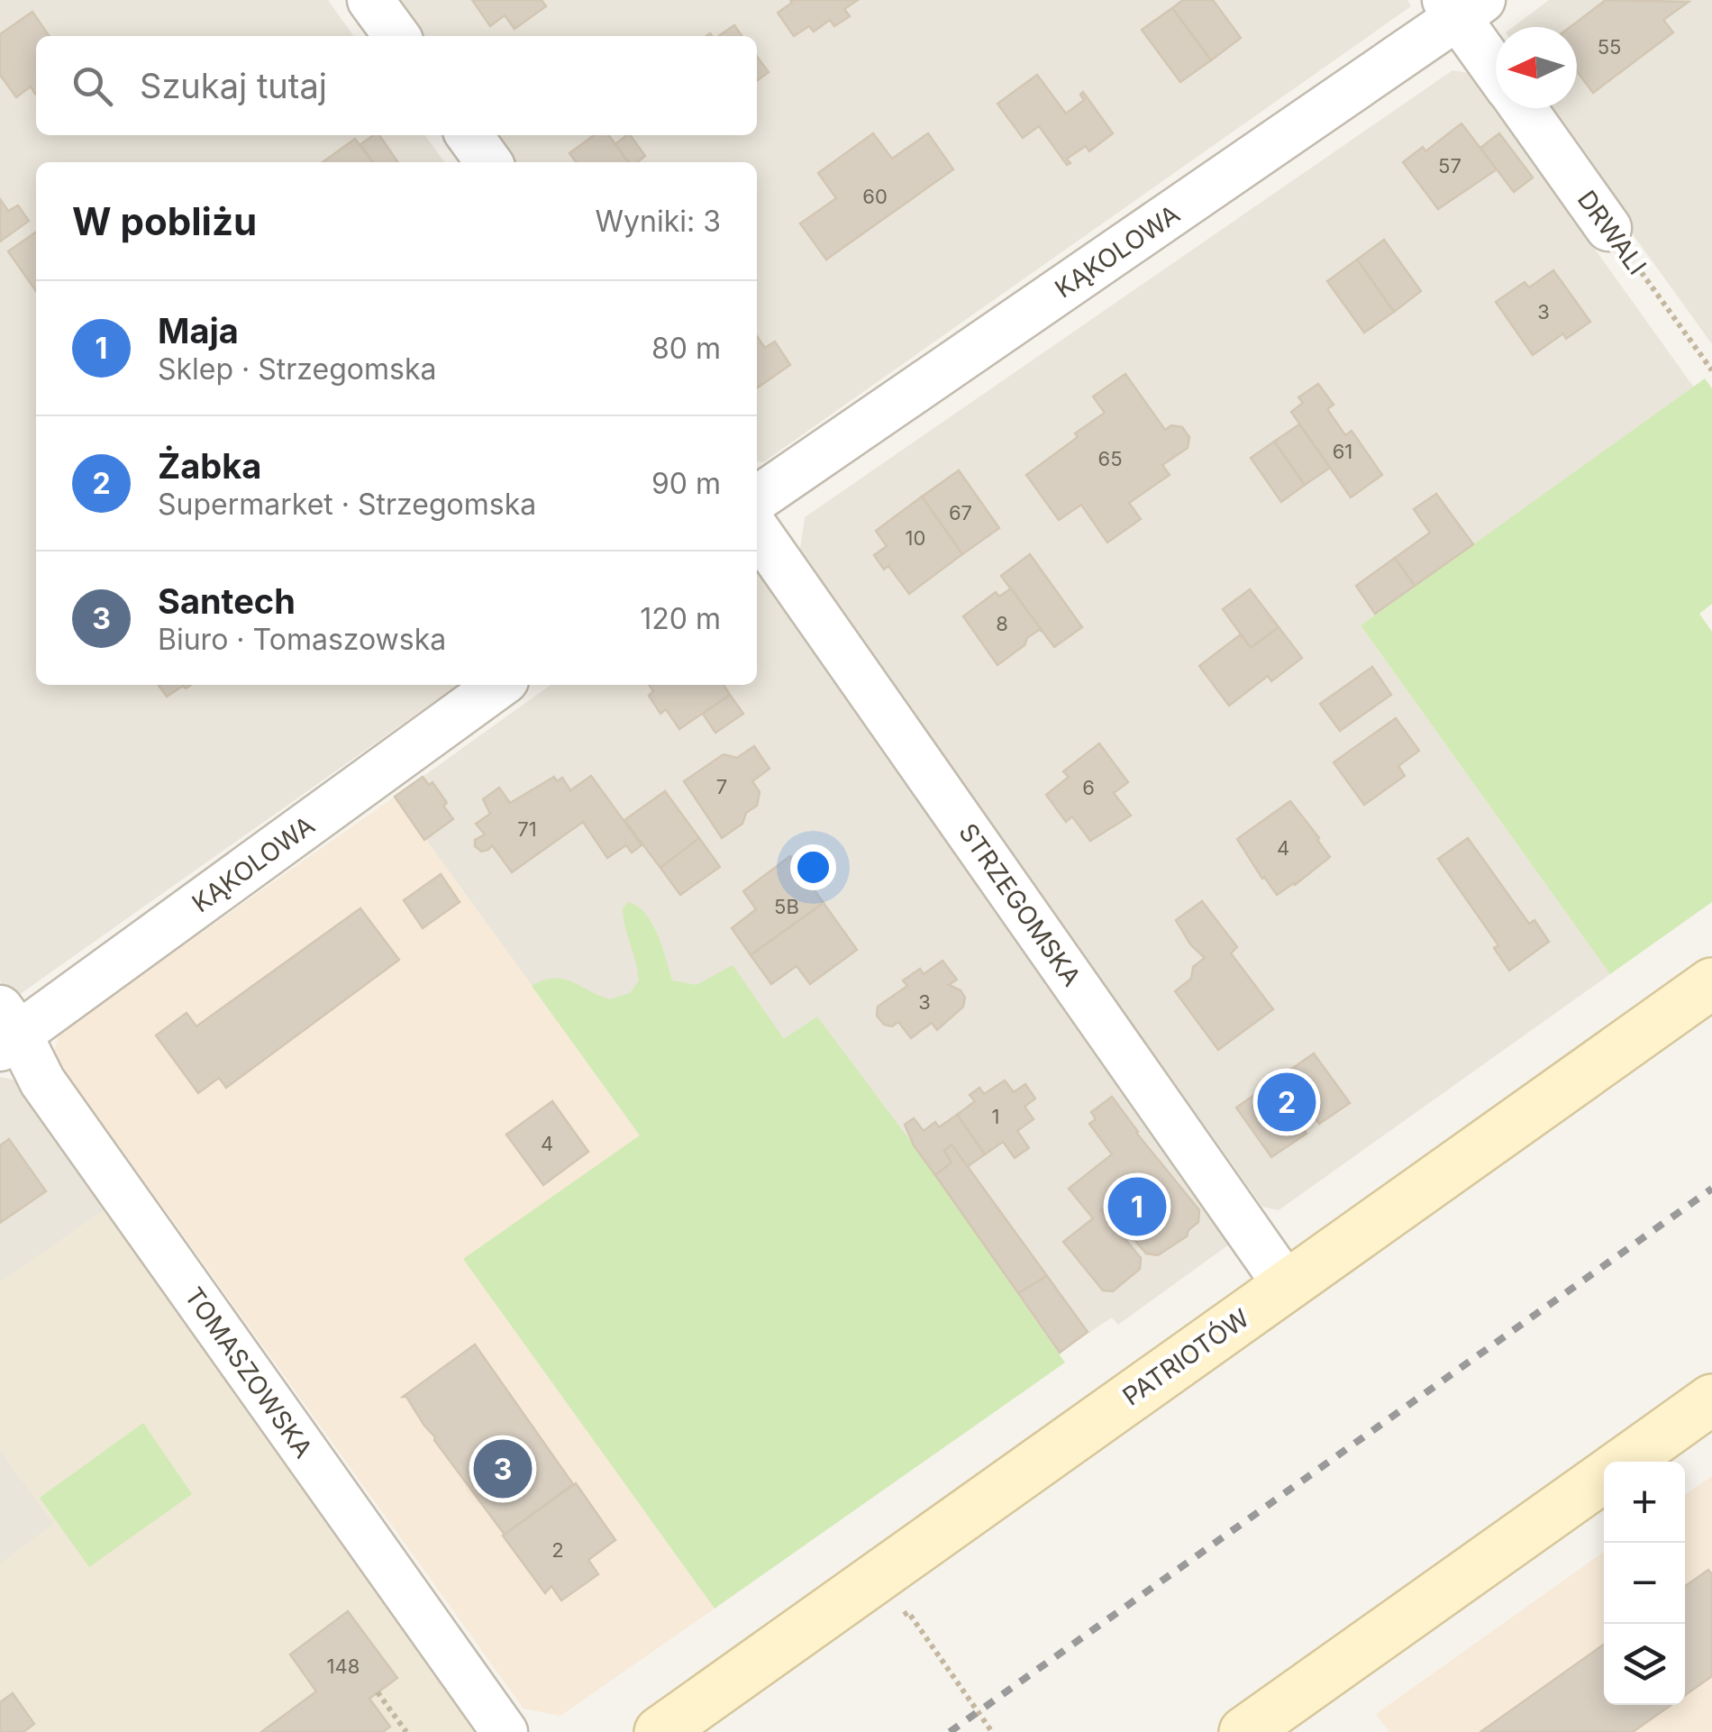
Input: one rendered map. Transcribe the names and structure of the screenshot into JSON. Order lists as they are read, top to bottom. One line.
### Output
{"streets":{"main road":["PATRIOTÓW"],"street":["DRWALI","KĄKOLOWA","STRZEGOMSKA","TOMASZOWSKA"]},"crossings":[["KĄKOLOWA","TOMASZOWSKA"],["STRZEGOMSKA","PATRIOTÓW"]],"house_numbers":["55","57","60","3","61","65","67","10","8","7","6","71","4","5B","3","1","4","2","148"],"north":"left","page":{"search":"Szukaj tutaj","heading":["W pobliżu","Wyniki: 3"],"list":[{"mark":"1","name":"Maja","note":"Sklep · Strzegomska","value":"80 m"},{"mark":"2","name":"Żabka","note":"Supermarket · Strzegomska","value":"90 m"},{"mark":"3","name":"Santech","note":"Biuro · Tomaszowska","value":"120 m"}],"pins":["2","1","3"],"map_buttons":["+","−"]}}
